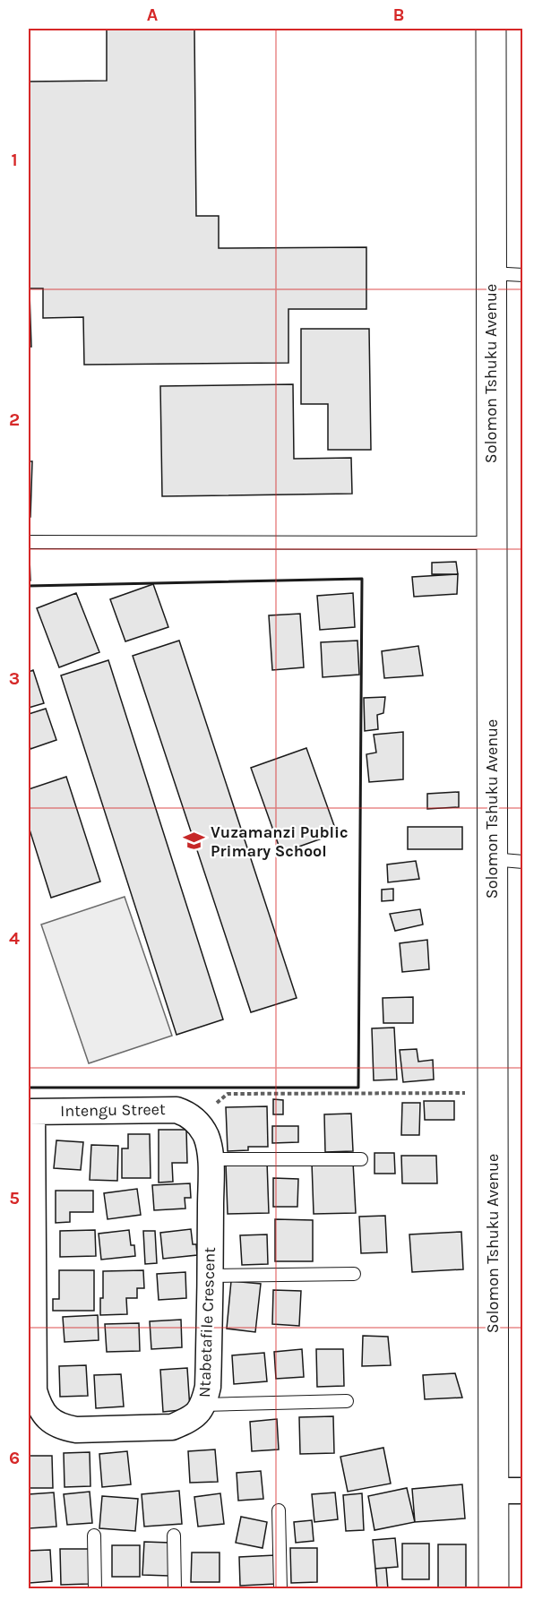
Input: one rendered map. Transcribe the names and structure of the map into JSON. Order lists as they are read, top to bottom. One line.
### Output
{"streets":{"street":["Solomon Tshuku Avenue","Intengu Street","Ntabetafile Crescent"]},"crossings":[["Intengu Street","Ntabetafile Crescent"]],"places":{"school or university":["Vuzamanzi Public Primary School"]},"grid":{"columns":["A","B"],"rows":["1","2","3","4","5","6"]}}
